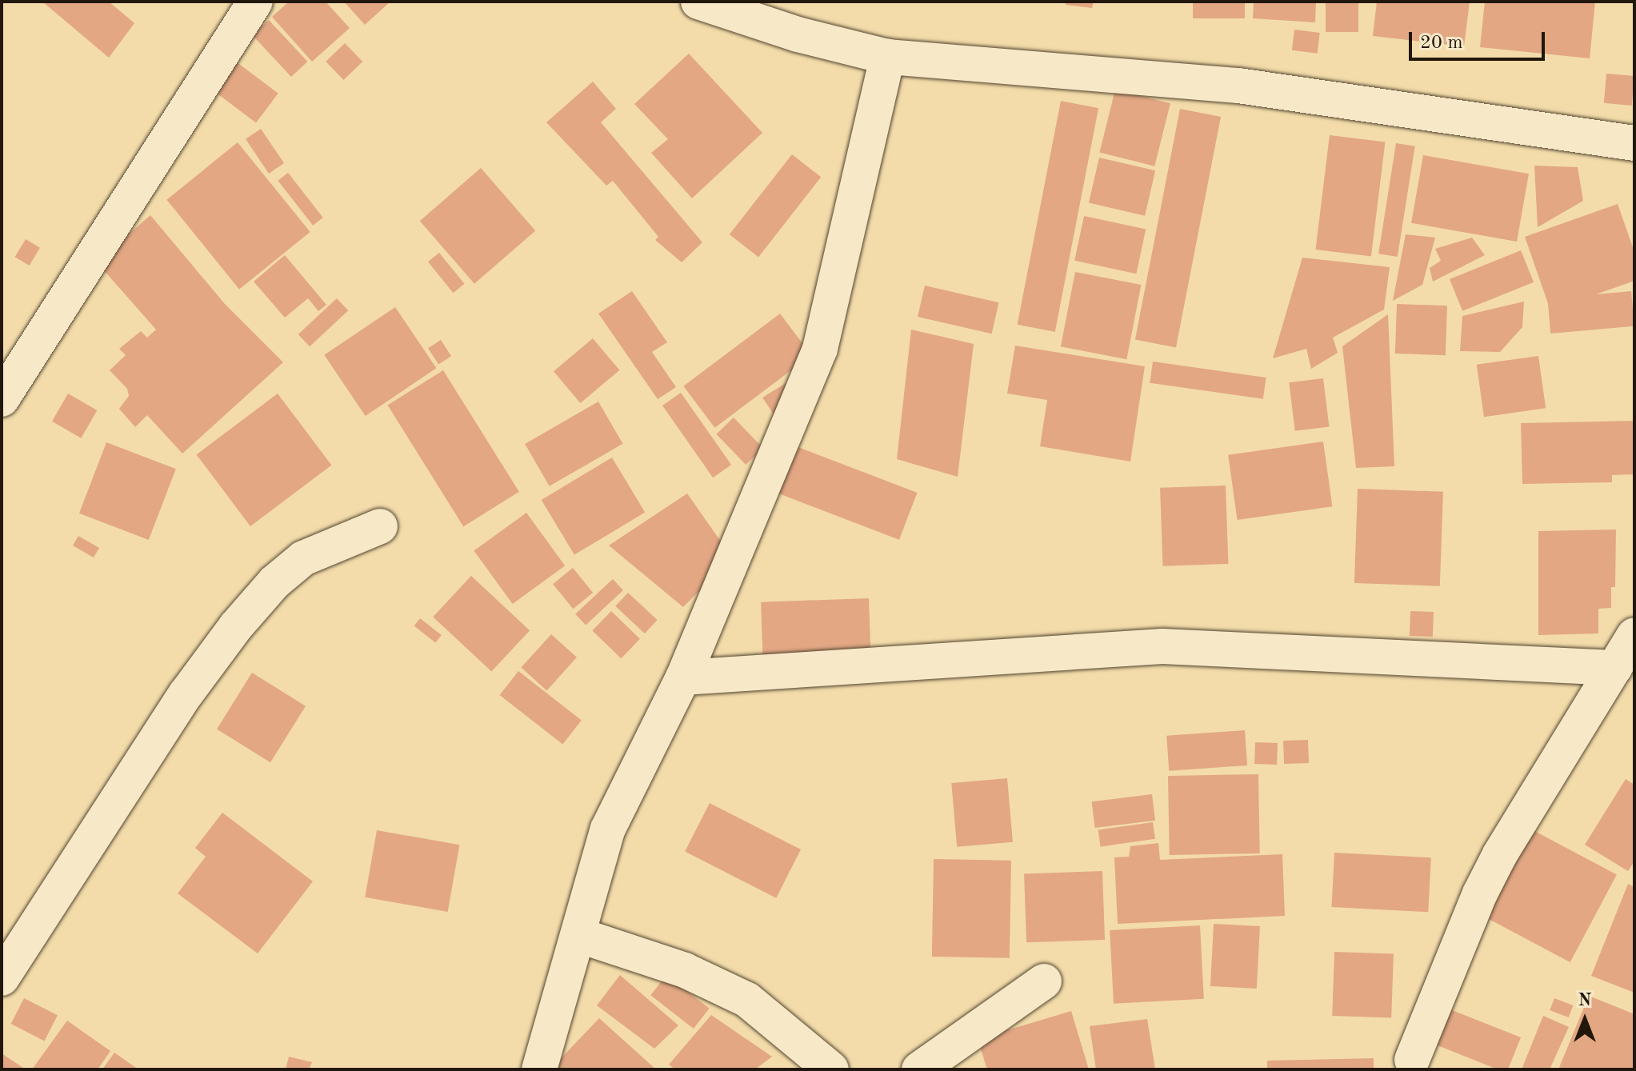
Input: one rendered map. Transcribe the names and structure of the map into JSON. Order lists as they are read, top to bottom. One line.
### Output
{"scale_bar":"20 m","north":"top"}
